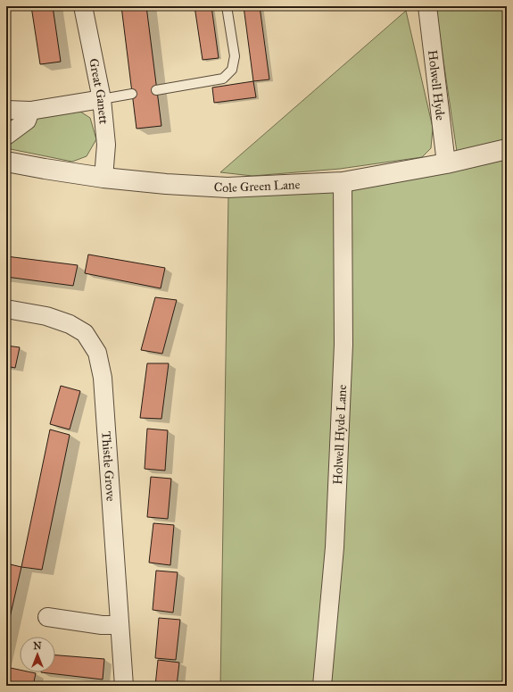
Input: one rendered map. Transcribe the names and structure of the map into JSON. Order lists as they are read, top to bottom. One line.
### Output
{"streets":{"street":["Holwell Hyde","Great Ganett","Cole Green Lane","Holwell Hyde Lane","Thistle Grove"]},"crossings":[["Holwell Hyde","Cole Green Lane"],["Great Ganett","Cole Green Lane"],["Cole Green Lane","Holwell Hyde Lane"]],"north":"top"}
